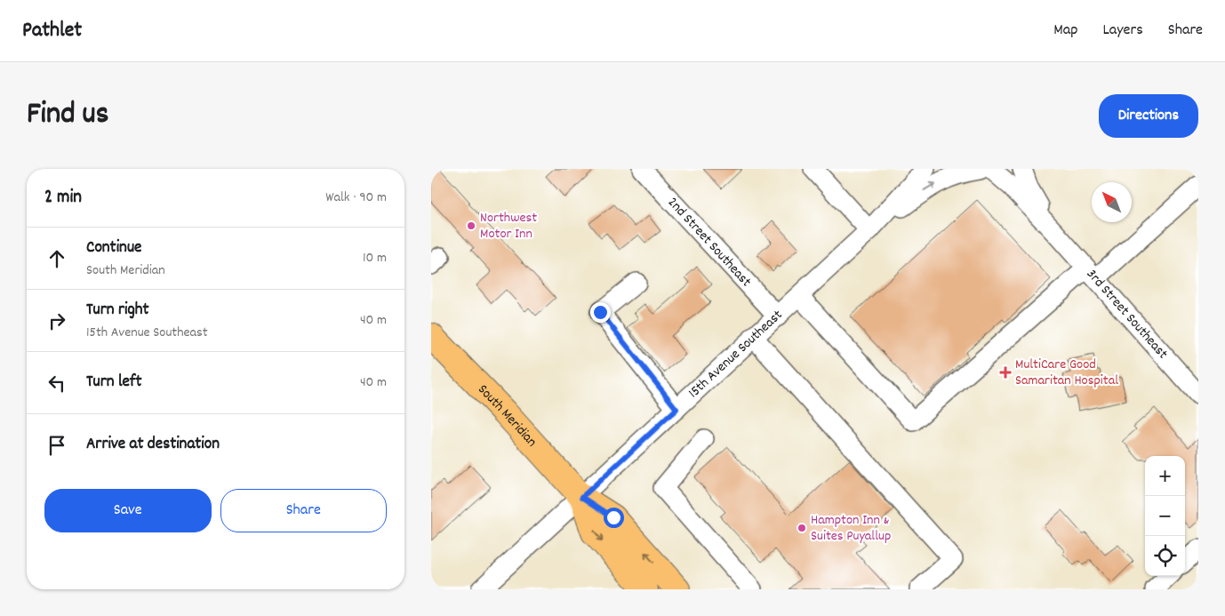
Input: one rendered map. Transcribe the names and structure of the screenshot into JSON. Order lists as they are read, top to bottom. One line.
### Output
{"streets":{"main road":["South Meridian"],"street":["2nd Street Southeast","3rd Street Southeast","15th Avenue Southeast"]},"crossings":[["2nd Street Southeast","15th Avenue Southeast"],["3rd Street Southeast","15th Avenue Southeast"],["15th Avenue Southeast","South Meridian"]],"places":{"other":["Northwest Motor Inn","Hampton Inn & Suites Puyallup"],"health":["MultiCare Good Samaritan Hospital"]},"north":"top left","page":{"header":"Pathlet","nav":["Map","Layers","Share"],"title":"Find us","buttons":["Directions",["Save","Share"]],"heading":["2 min","Walk · 90 m"],"list":[["Continue","South Meridian","10 m"],["Turn right","15th Avenue Southeast","40 m"],["Turn left","40 m"],"Arrive at destination"],"map_buttons":["+","−"]}}
